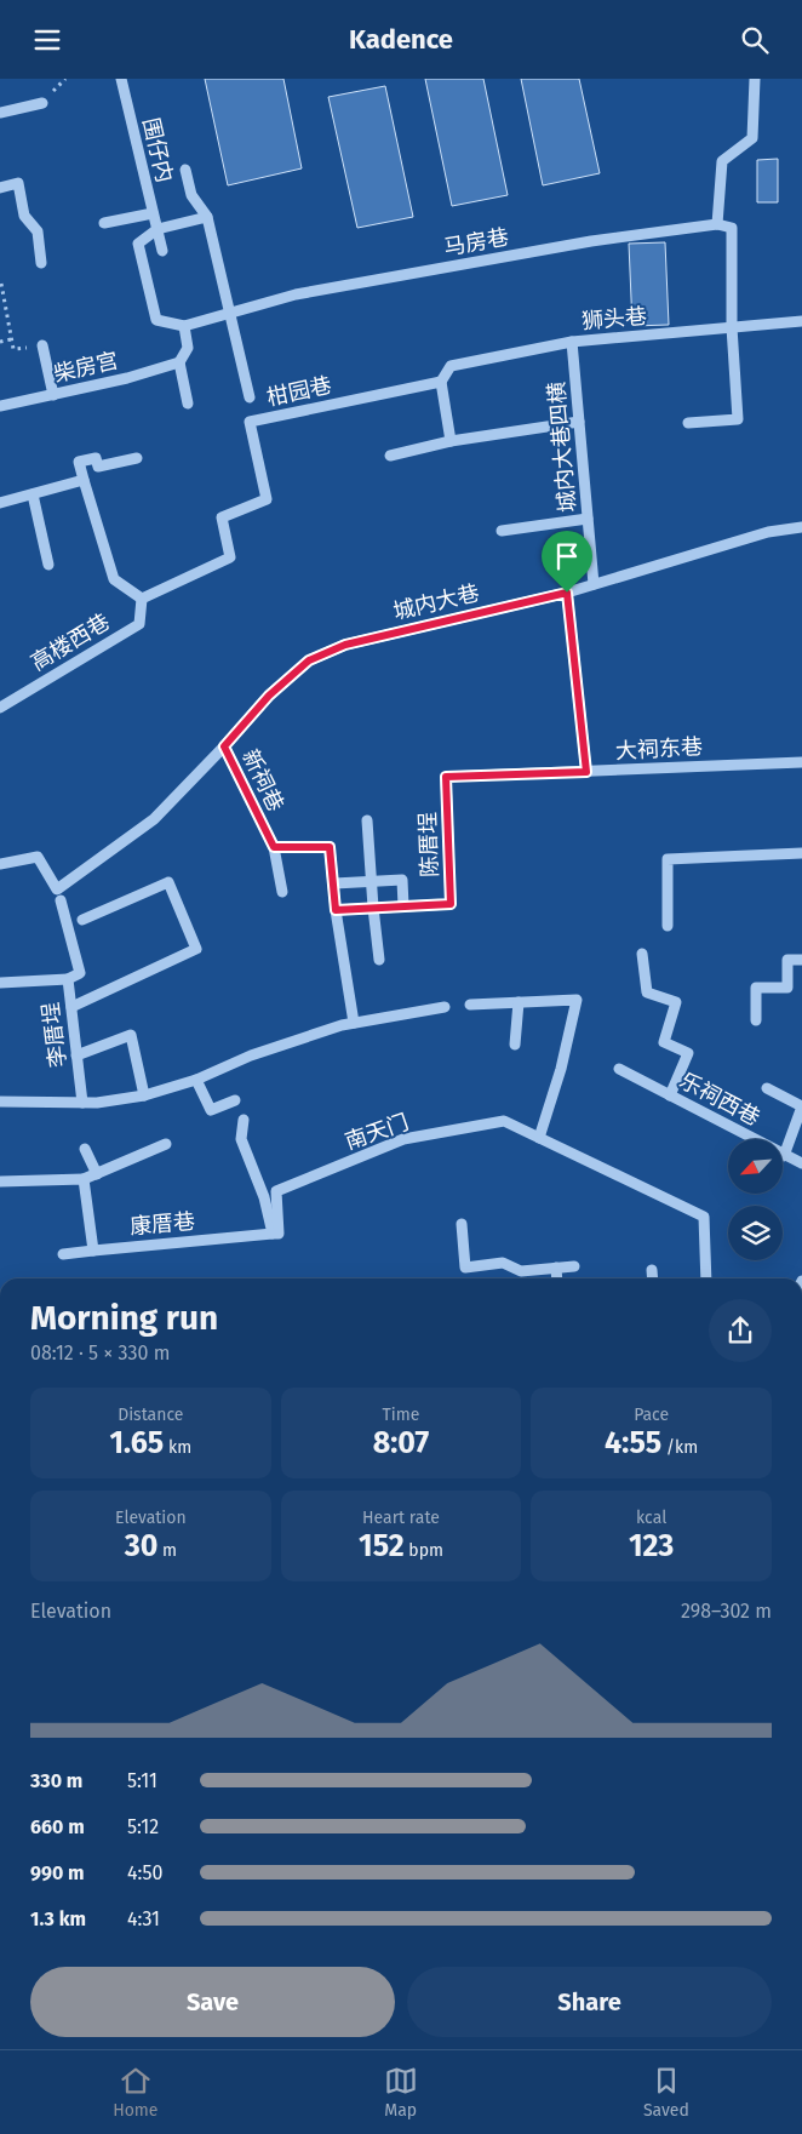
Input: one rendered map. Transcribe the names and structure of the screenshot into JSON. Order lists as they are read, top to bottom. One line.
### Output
{"streets":{"street":["围仔内","马房巷","狮头巷","柴房宫","柑园巷","城内大巷四横","城内大巷","高楼西巷","大祠东巷","新祠巷","陈厝埕","李厝埕","乐祠西巷","南天门","康厝巷"]},"crossings":[["马房巷","狮头巷"],["狮头巷","柑园巷"],["狮头巷","城内大巷四横"],["柑园巷","高楼西巷"],["城内大巷四横","城内大巷"],["城内大巷","新祠巷"],["大祠东巷","陈厝埕"],["南天门","康厝巷"]],"north":"bottom left","page":{"header":"Kadence","heading":["Morning run","08:12 · 5 × 330 m"],"stats":[["Distance","1.65 km"],["Time","8:07"],["Pace","4:55 /km"],["Elevation","30 m"],["Heart rate","152 bpm"],["kcal","123"]],"chart":["Elevation","298–302 m"],"list":[{"name":"330 m","note":"5:11"},{"name":"660 m","note":"5:12"},{"name":"990 m","note":"4:50"},{"name":"1.3 km","note":"4:31"}],"buttons":["Save","Share"],"tabs":["Home","Map","Saved"]}}
